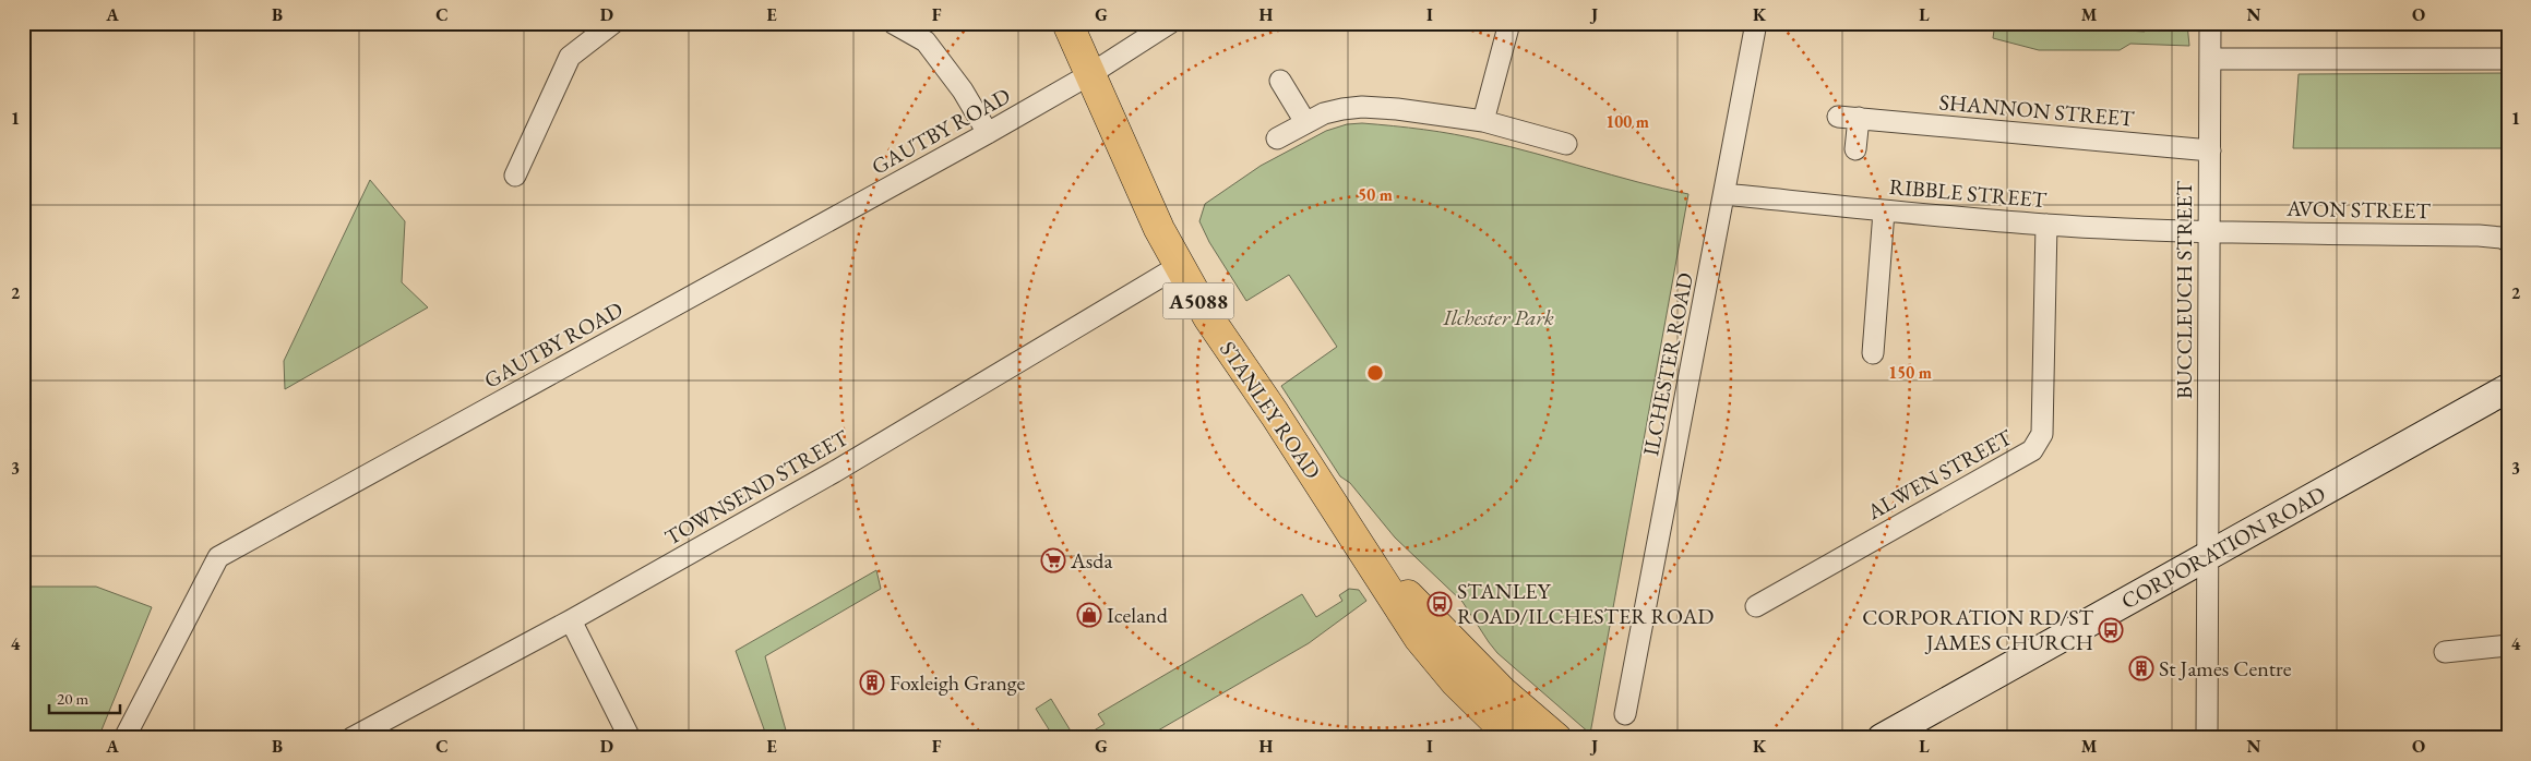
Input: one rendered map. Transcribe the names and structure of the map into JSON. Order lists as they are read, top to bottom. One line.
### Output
{"streets":{"main road":["A5088","STANLEY ROAD"],"street":["SHANNON STREET","GAUTBY ROAD","RIBBLE STREET","AVON STREET","BUCCLEUCH STREET","ILCHESTER ROAD","ALWEN STREET","TOWNSEND STREET","CORPORATION ROAD"]},"crossings":[["SHANNON STREET","BUCCLEUCH STREET"],["GAUTBY ROAD","A5088"],["GAUTBY ROAD","STANLEY ROAD"],["RIBBLE STREET","AVON STREET"],["RIBBLE STREET","BUCCLEUCH STREET"],["RIBBLE STREET","ILCHESTER ROAD"],["RIBBLE STREET","ALWEN STREET"],["AVON STREET","BUCCLEUCH STREET"],["BUCCLEUCH STREET","CORPORATION ROAD"],["A5088","STANLEY ROAD"],["STANLEY ROAD","TOWNSEND STREET"]],"parks":["Ilchester Park"],"places":{"supermarket":["Asda"],"bus stop":["STANLEY ROAD/ILCHESTER ROAD","CORPORATION RD/ST JAMES CHURCH"],"shop":["Iceland"],"building":["St James Centre","Foxleigh Grange"]},"scale_bar":"20 m","grid":{"columns":["A","B","C","D","E","F","G","H","I","J","K","L","M","N","O"],"rows":["1","2","3","4"]},"rings":["100 m","50 m","150 m"]}
